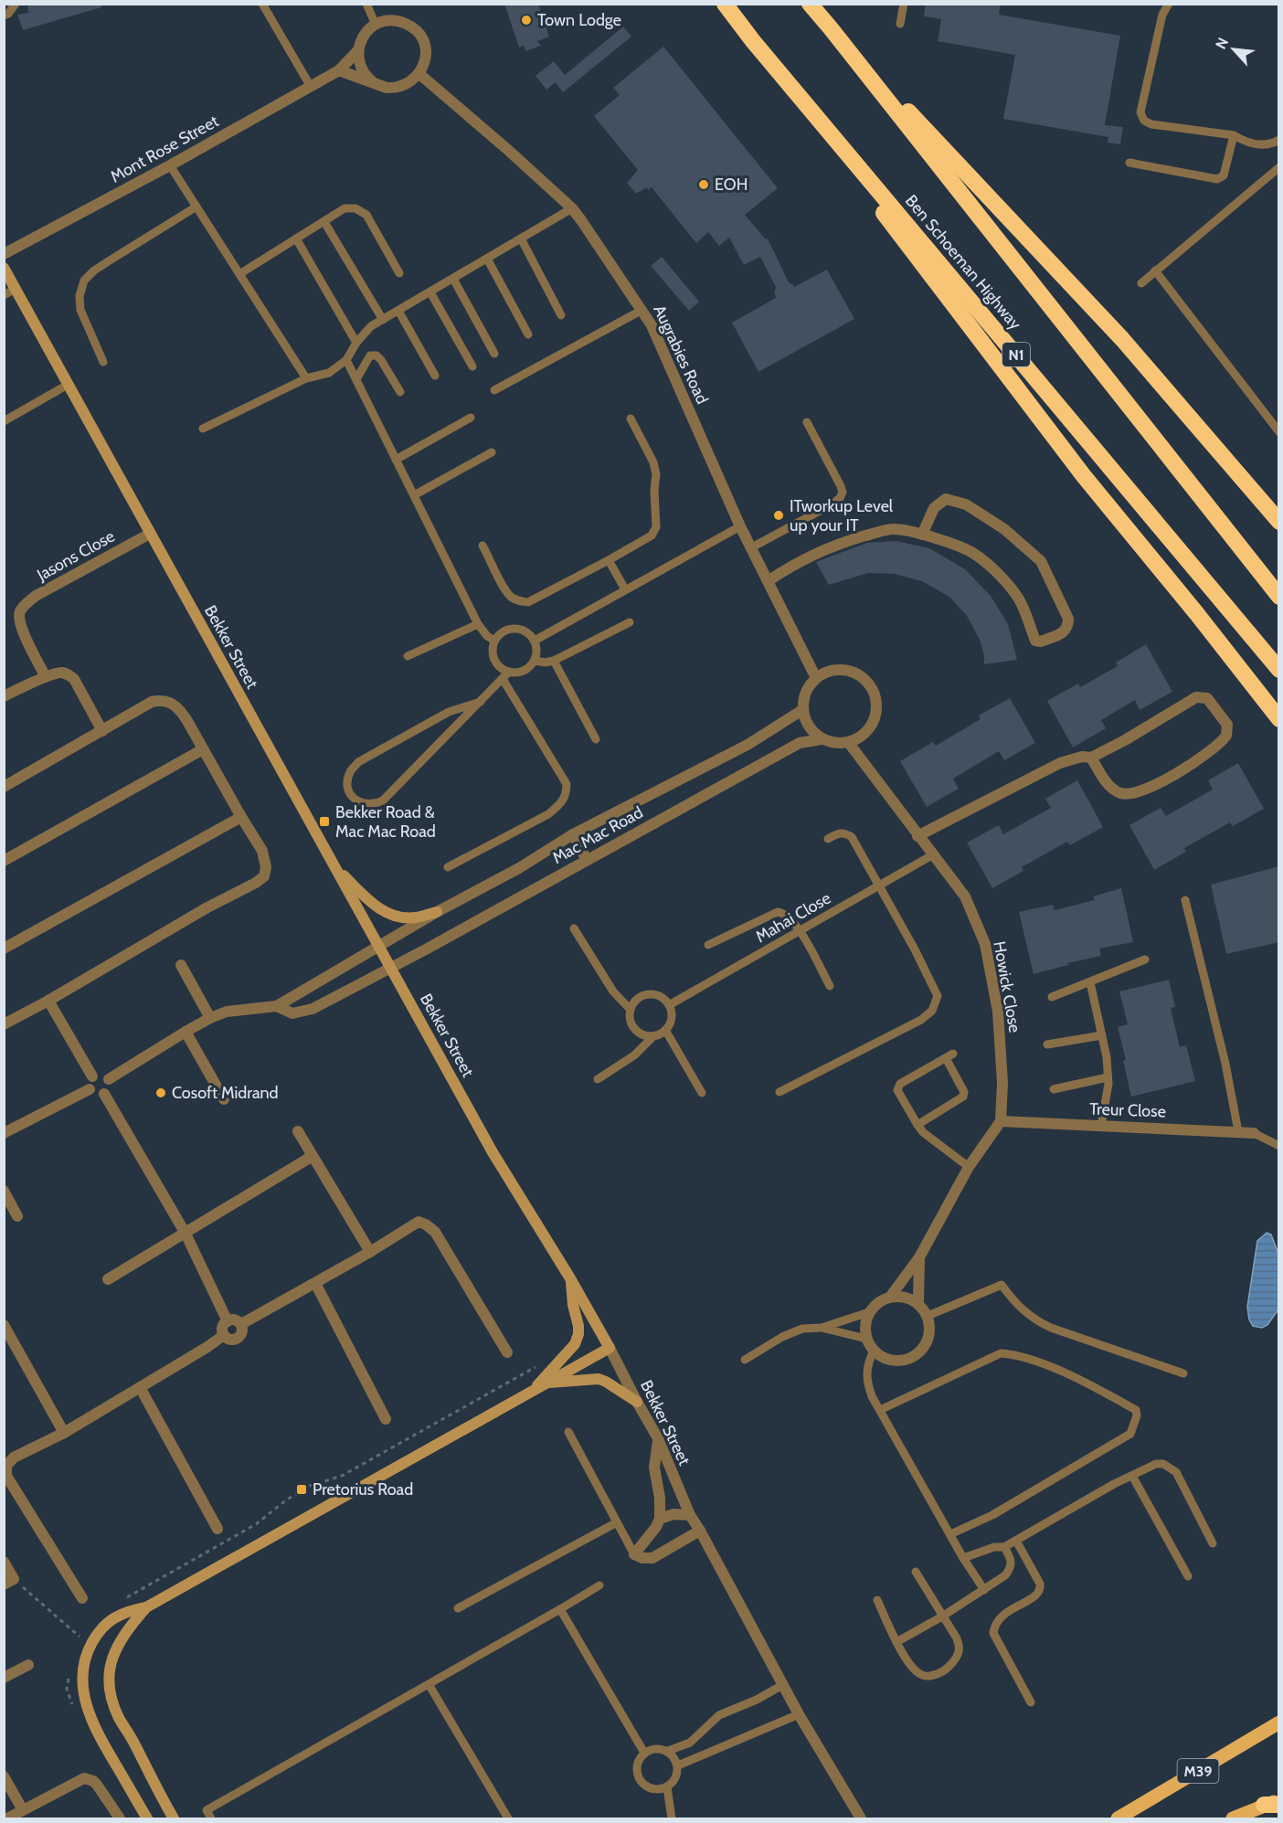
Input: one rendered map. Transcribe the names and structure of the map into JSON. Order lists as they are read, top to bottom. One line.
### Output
{"streets":{"highway":["Ben Schoeman Highway","N1"],"main road":["M39"],"street":["Mont Rose Street","Augrabies Road","Jasons Close","Bekker Street","Mac Mac Road","Howick Close","Treur Close"],"lane":["Mahai Close"]},"crossings":[["Mont Rose Street","Augrabies Road"],["Augrabies Road","Mac Mac Road"],["Augrabies Road","Howick Close"],["Jasons Close","Bekker Street"],["Bekker Street","Mac Mac Road"],["Mac Mac Road","Howick Close"],["Mahai Close","Howick Close"],["Howick Close","Treur Close"]],"places":{"other":["Town Lodge","EOH","ITworkup Level up your IT","Cosoft Midrand"],"transit":["Bekker Road & Mac Mac Road","Pretorius Road"]},"north":"top left"}
